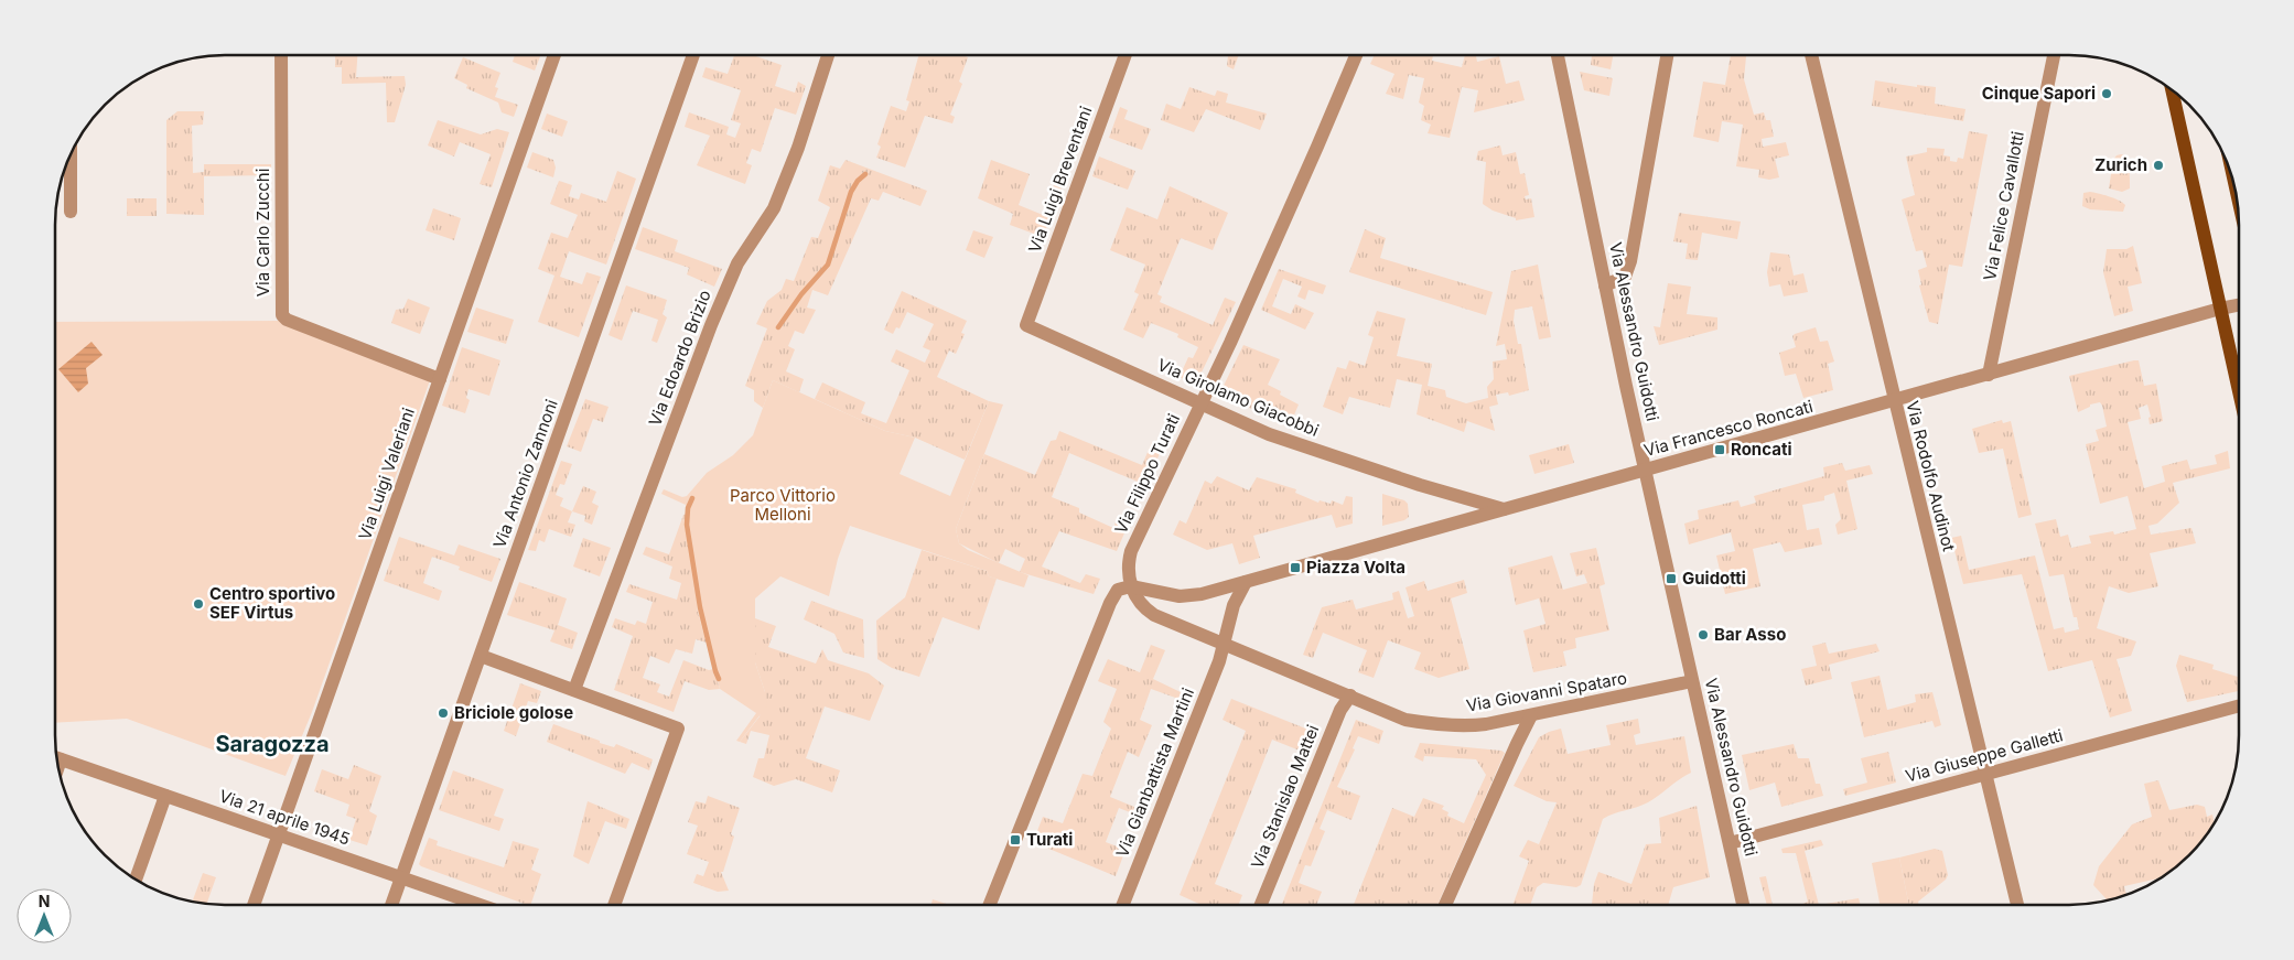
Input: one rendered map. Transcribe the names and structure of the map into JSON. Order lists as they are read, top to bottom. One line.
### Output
{"streets":{"street":["Via Luigi Breventani","Via Felice Cavallotti","Via Carlo Zucchi","Via Alessandro Guidotti","Via Edoardo Brizio","Via Girolamo Giacobbi","Via Francesco Roncati","Via Luigi Valeriani","Via Antonio Zannoni","Via Filippo Turati","Via Rodolfo Audinot","Via Giovanni Spataro","Via Giuseppe Galletti","Via Gianbattista Martini","Via Stanislao Mattei","Via 21 aprile 1945"]},"crossings":[["Via Luigi Breventani","Via Girolamo Giacobbi"],["Via Felice Cavallotti","Via Francesco Roncati"],["Via Carlo Zucchi","Via Luigi Valeriani"],["Via Alessandro Guidotti","Via Francesco Roncati"],["Via Alessandro Guidotti","Via Giovanni Spataro"],["Via Alessandro Guidotti","Via Giuseppe Galletti"],["Via Girolamo Giacobbi","Via Francesco Roncati"],["Via Girolamo Giacobbi","Via Filippo Turati"],["Via Francesco Roncati","Via Filippo Turati"],["Via Francesco Roncati","Via Rodolfo Audinot"],["Via Francesco Roncati","Via Giovanni Spataro"],["Via Francesco Roncati","Via Gianbattista Martini"],["Via Luigi Valeriani","Via 21 aprile 1945"],["Via Antonio Zannoni","Via 21 aprile 1945"],["Via Filippo Turati","Via Giovanni Spataro"],["Via Rodolfo Audinot","Via Giuseppe Galletti"],["Via Giovanni Spataro","Via Gianbattista Martini"],["Via Giovanni Spataro","Via Stanislao Mattei"]],"districts":["Saragozza"],"parks":["Parco Vittorio Melloni"],"places":{"other":["Cinque Sapori","Zurich","Centro sportivo SEF Virtus","Bar Asso","Briciole golose"],"transit":["Roncati","Piazza Volta","Guidotti","Turati"]},"north":"top"}
